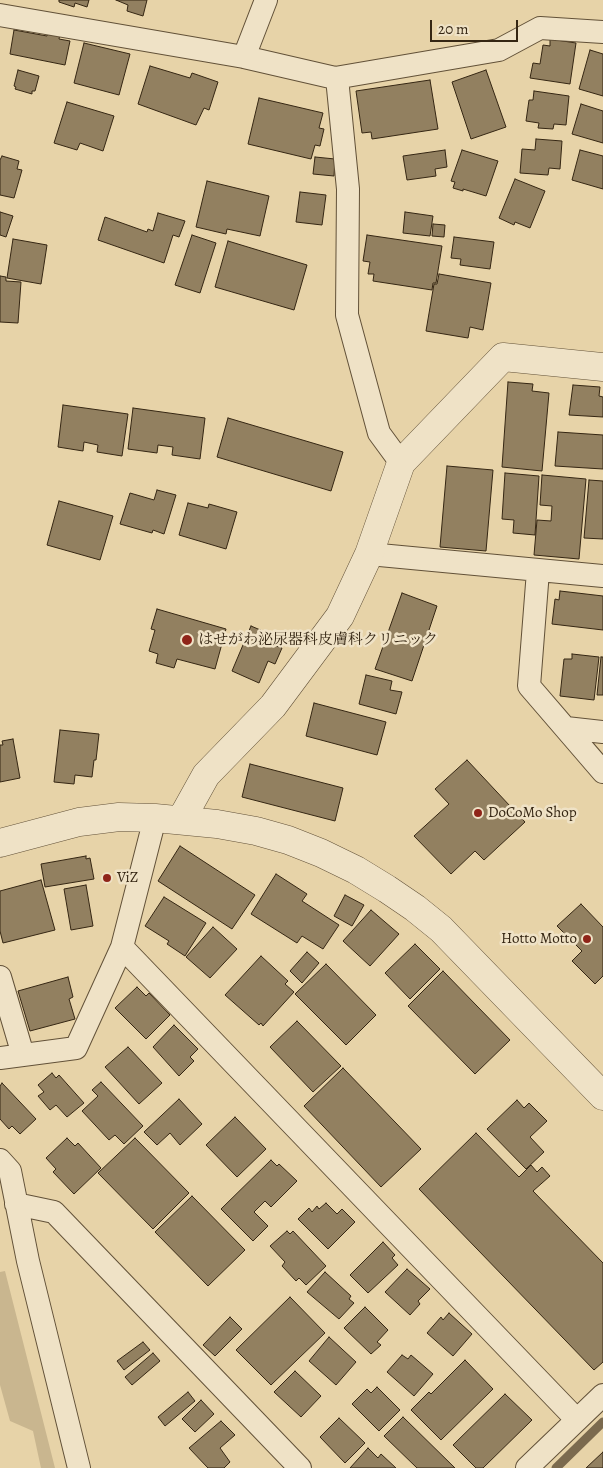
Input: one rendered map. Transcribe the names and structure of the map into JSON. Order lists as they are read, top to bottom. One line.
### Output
{"places":["はせがわ泌尿器科皮膚科クリニック","DoCoMo Shop","ViZ","Hotto Motto"],"scale_bar":"20 m"}
